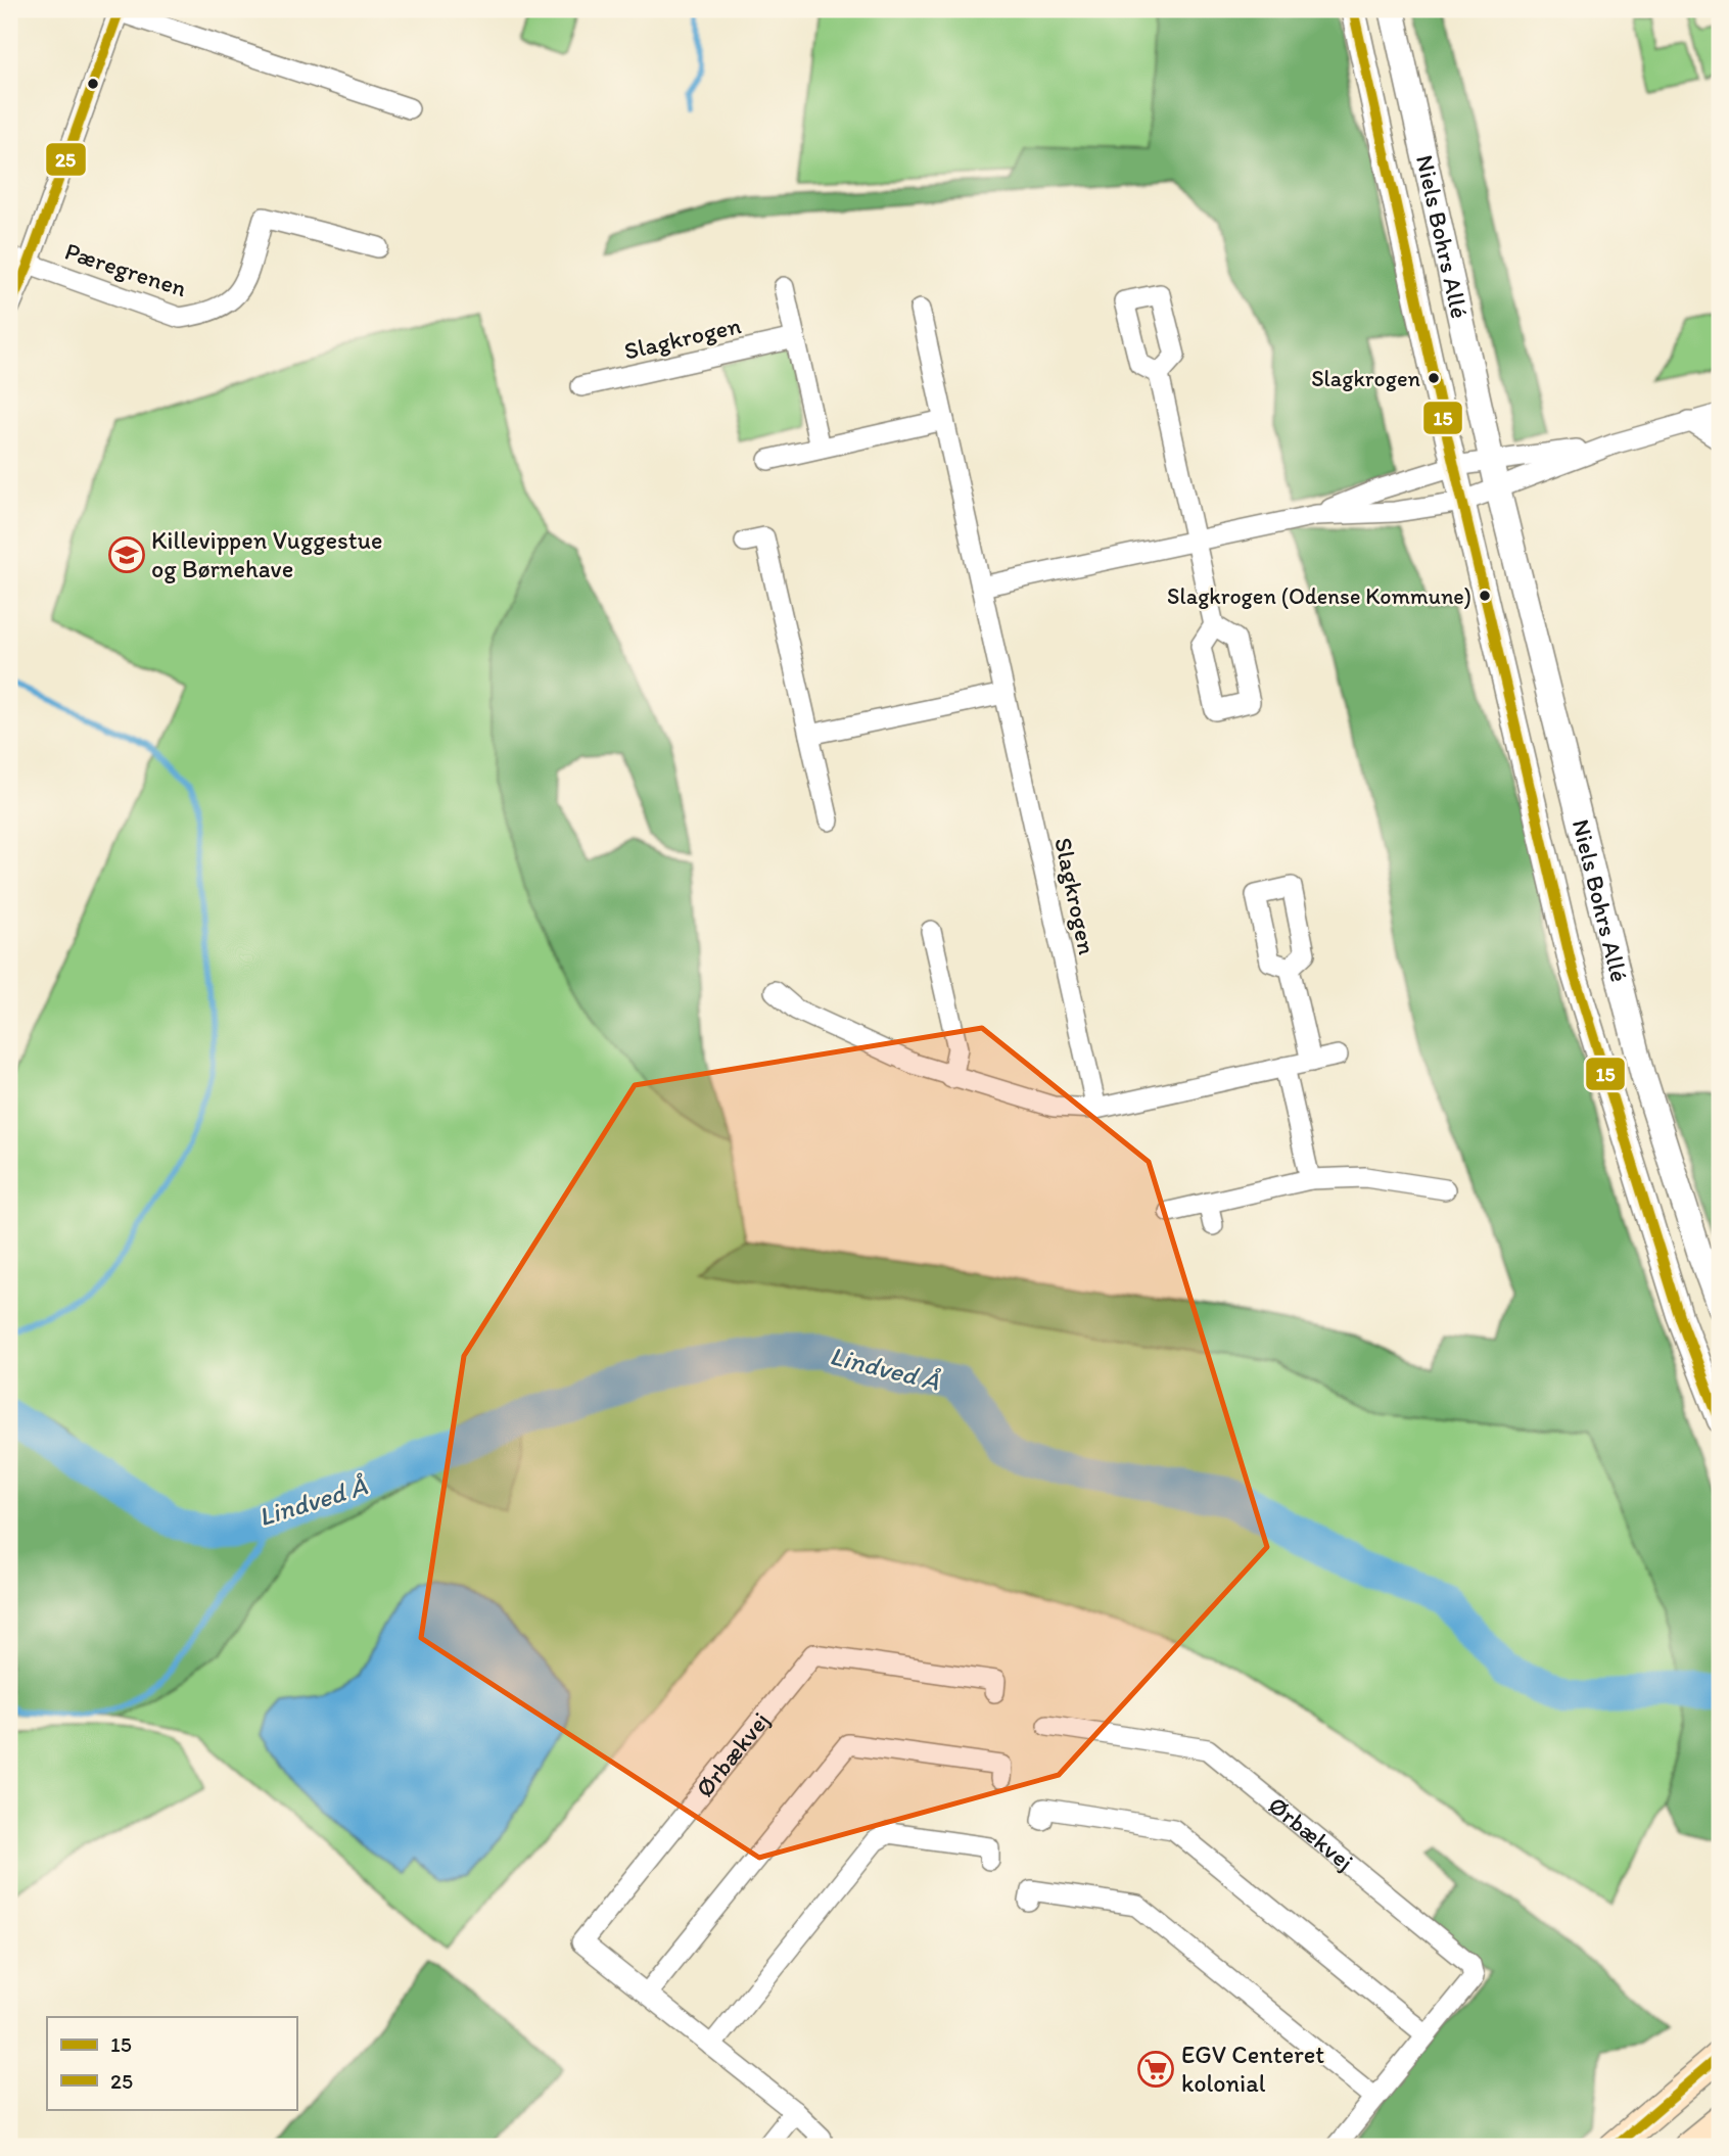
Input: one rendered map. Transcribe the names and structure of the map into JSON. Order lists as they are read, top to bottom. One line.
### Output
{"streets":{"street":["Niels Bohrs Allé","Pæregrenen","Slagkrogen","Ørbækvej"]},"water":["Lindved Å"],"places":{"other":["Slagkrogen","Slagkrogen (Odense Kommune)"],"school or university":["Killevippen Vuggestue og Børnehave"],"supermarket":["EGV Centeret kolonial"]},"lines":["transit line 15","transit line 25"],"legend":["15","25"]}
